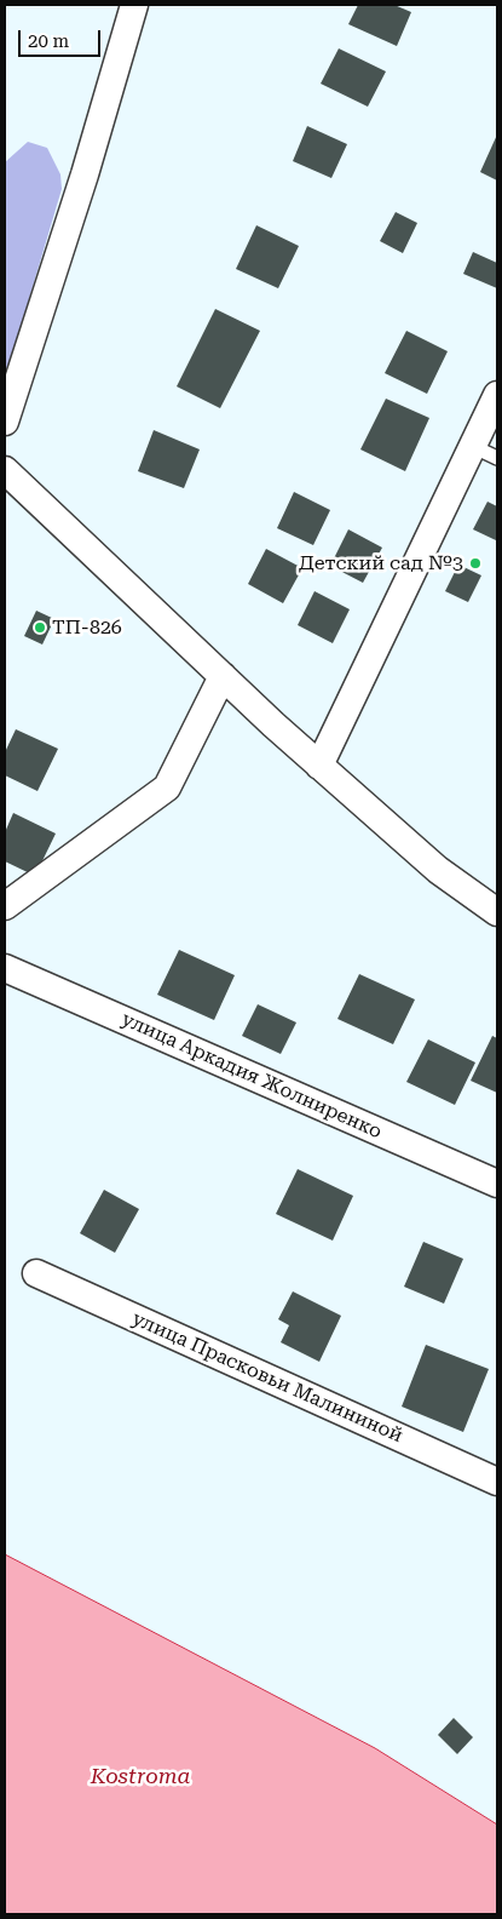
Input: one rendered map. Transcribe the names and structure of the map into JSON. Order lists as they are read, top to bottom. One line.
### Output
{"streets":{"street":["улица Аркадия Жолниренко","улица Прасковьи Малининой"]},"water":["Kostroma"],"places":["Детский сад №3","ТП-826"],"scale_bar":"20 m"}
